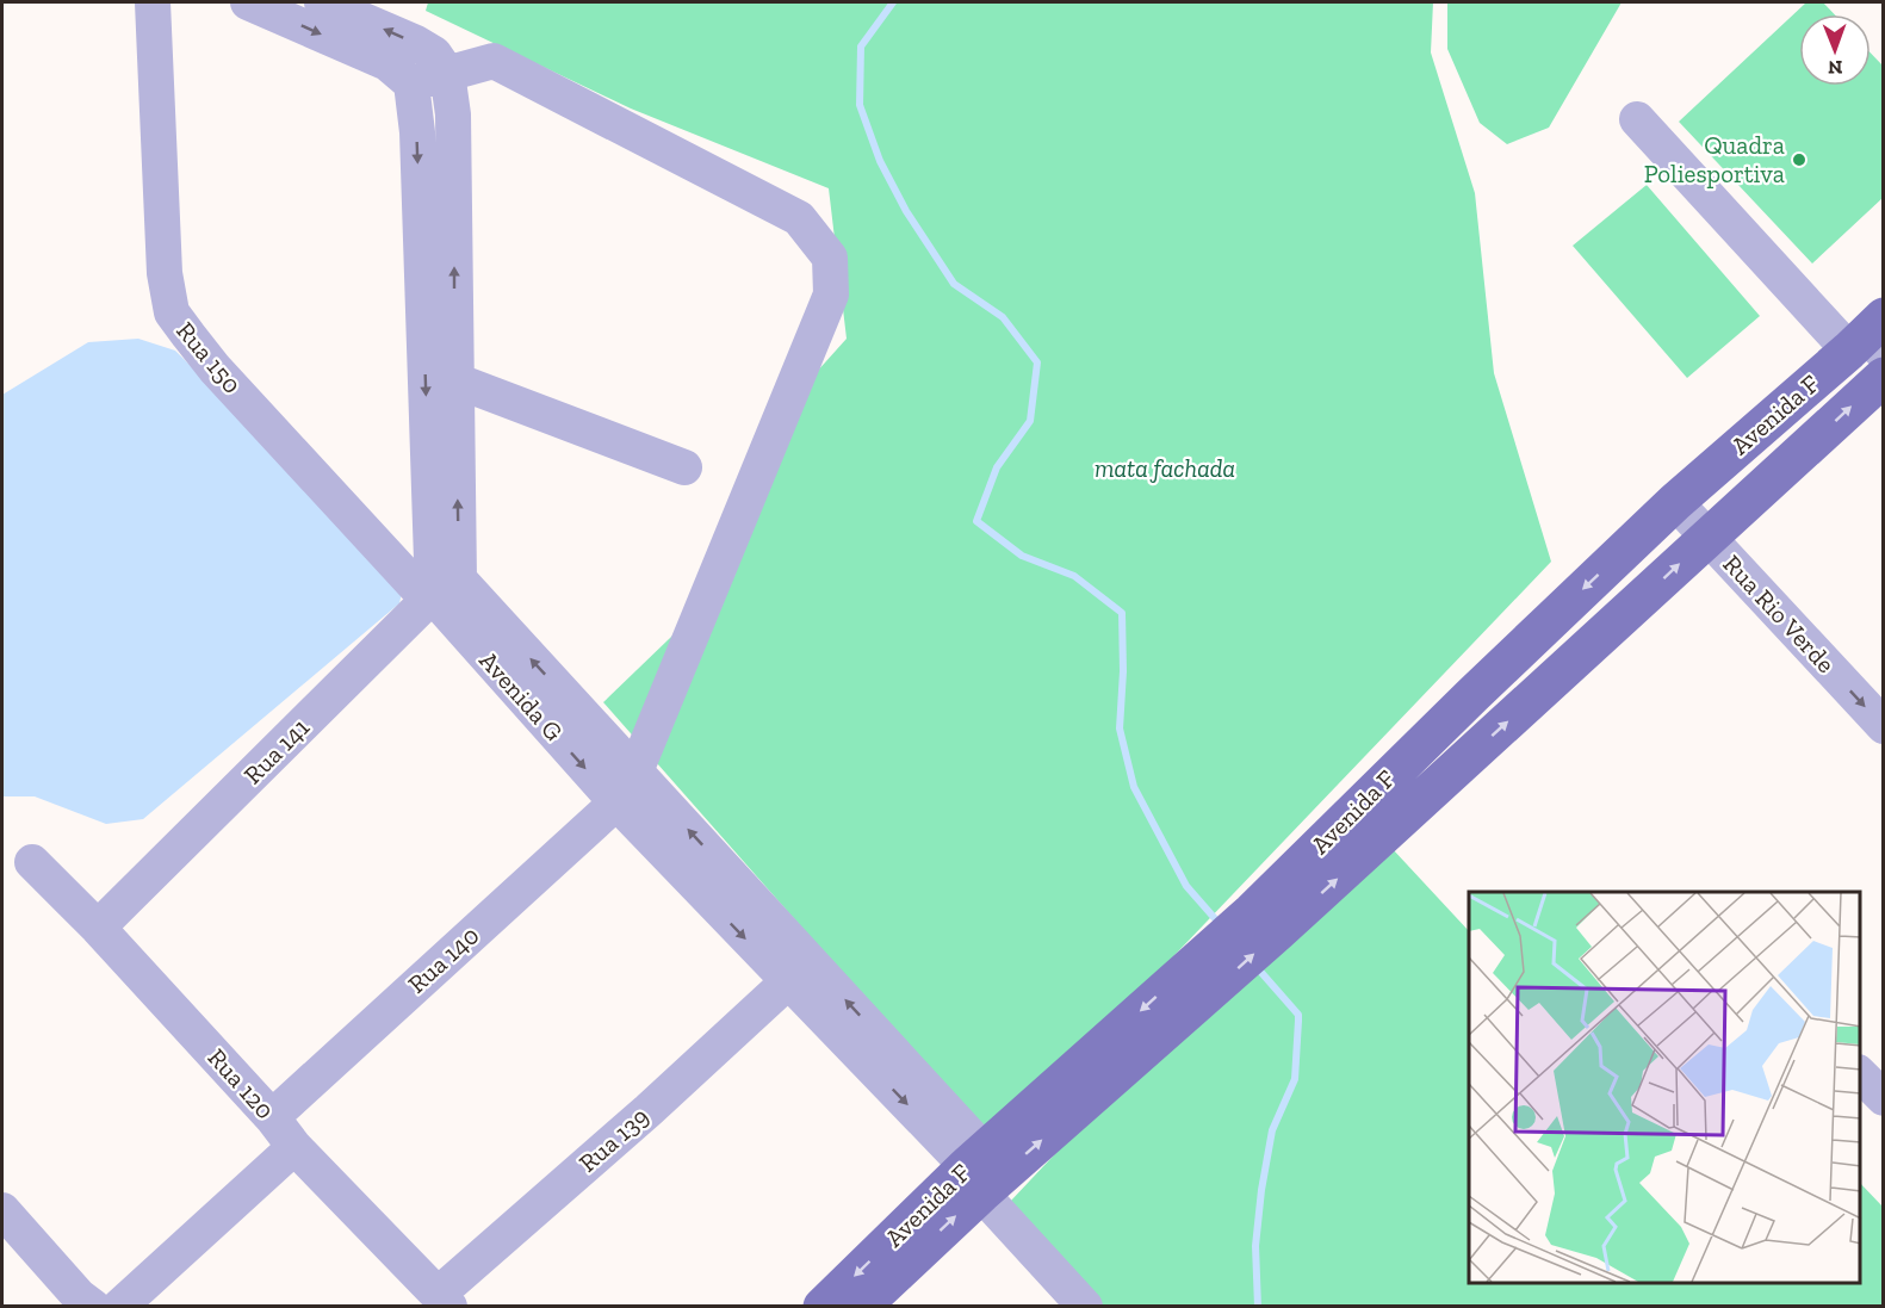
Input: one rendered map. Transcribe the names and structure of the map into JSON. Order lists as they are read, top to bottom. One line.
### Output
{"streets":{"main road":["Avenida F"],"street":["Rua 150","Rua Rio Verde","Avenida G","Rua 141","Rua 140","Rua 120","Rua 139"]},"crossings":[["Rua 150","Avenida G"],["Rua 150","Rua 141"],["Avenida F","Rua Rio Verde"],["Avenida F","Avenida G"],["Avenida G","Rua 141"],["Avenida G","Rua 140"],["Avenida G","Rua 139"],["Rua 141","Rua 120"],["Rua 140","Rua 120"],["Rua 120","Rua 139"]],"one_way":["Rua Rio Verde"],"parks":["mata fachada"],"places":["Quadra Poliesportiva"],"north":"bottom"}
